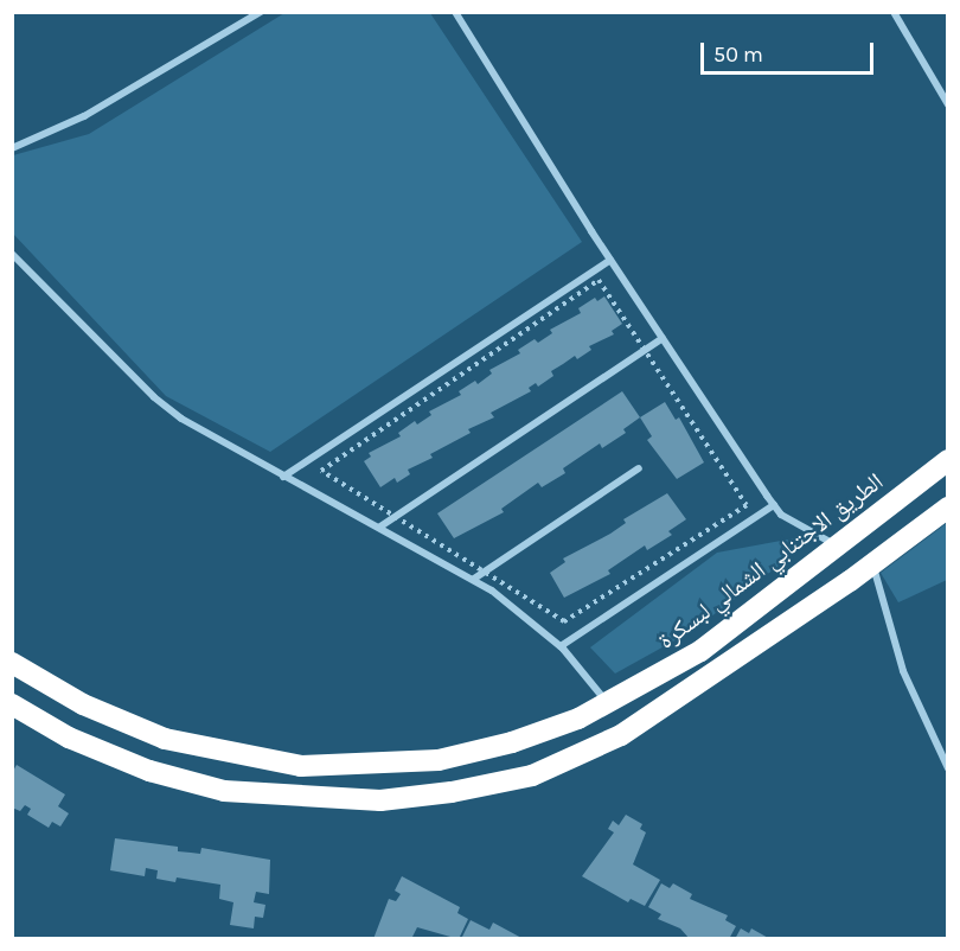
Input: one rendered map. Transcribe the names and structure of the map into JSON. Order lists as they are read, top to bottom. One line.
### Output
{"streets":{"highway":["الطريق الاجتنابي الشمالي لبسكرة"]},"scale_bar":"50 m"}
